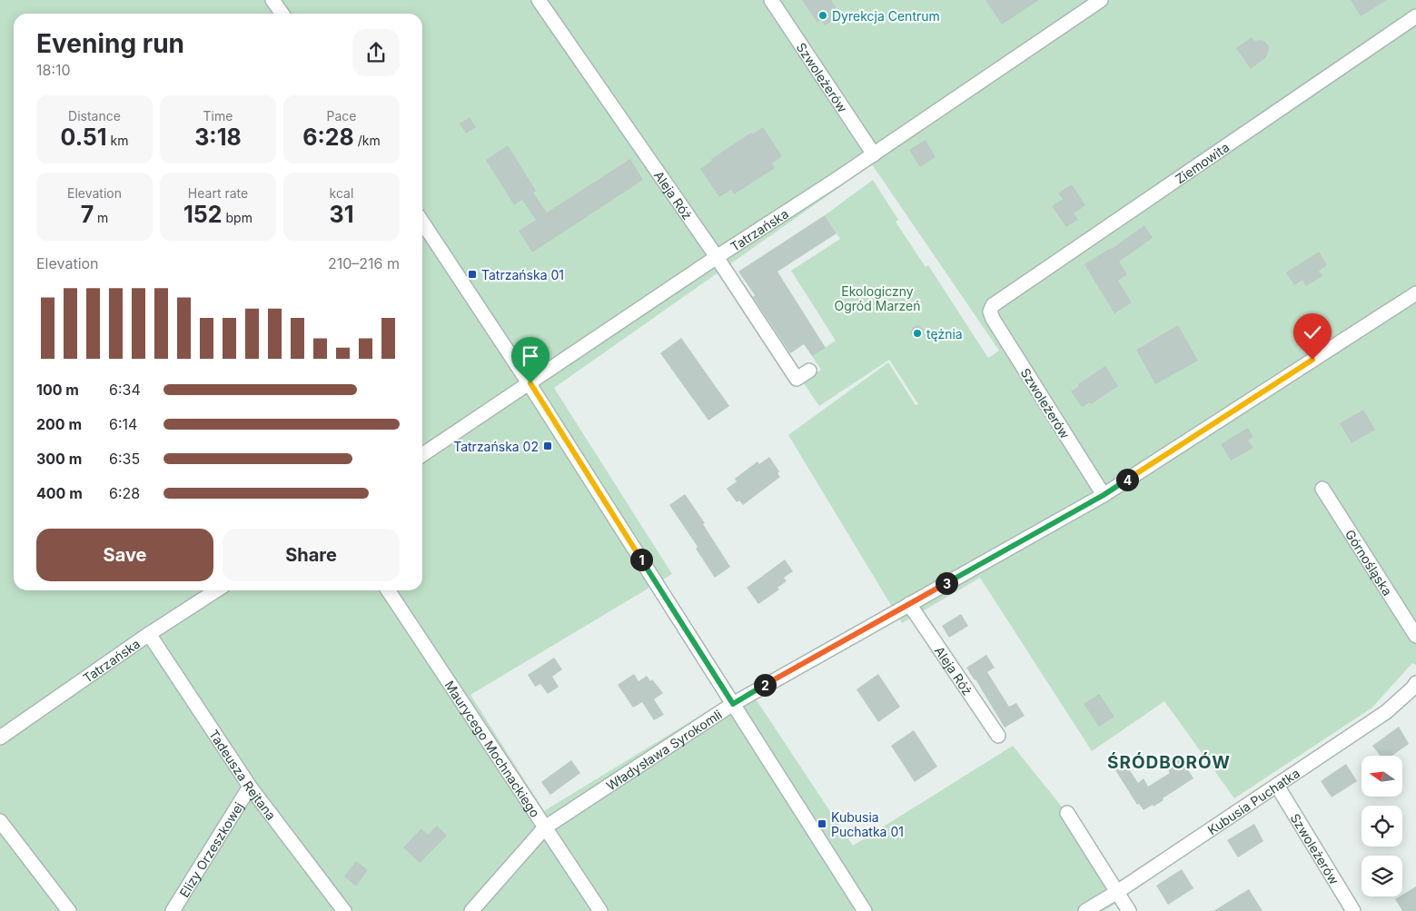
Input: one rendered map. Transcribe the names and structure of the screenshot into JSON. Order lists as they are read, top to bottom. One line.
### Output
{"streets":{"street":["Szwoleżerów","Ziemowita","Aleja Róż","Tatrzańska","Górnośląska","Maurycego Mochnackiego","Władysława Syrokomli","Tadeusza Rejtana","Kubusia Puchatka","Elizy Orzeszkowej"]},"crossings":[["Szwoleżerów","Ziemowita"],["Szwoleżerów","Tatrzańska"],["Szwoleżerów","Władysława Syrokomli"],["Szwoleżerów","Kubusia Puchatka"],["Aleja Róż","Tatrzańska"],["Aleja Róż","Władysława Syrokomli"],["Tatrzańska","Tadeusza Rejtana"],["Maurycego Mochnackiego","Władysława Syrokomli"],["Tadeusza Rejtana","Elizy Orzeszkowej"]],"districts":["ŚRÓDBORÓW"],"parks":["Ekologiczny Ogród Marzeń"],"places":{"other":["Dyrekcja Centrum","tężnia"],"transit":["Tatrzańska 01","Tatrzańska 02","Kubusia Puchatka 01"]},"north":"left","page":{"heading":["Evening run","18:10"],"stats":[["Distance","0.51 km"],["Time","3:18"],["Pace","6:28 /km"],["Elevation","7 m"],["Heart rate","152 bpm"],["kcal","31"]],"chart":["Elevation","210–216 m"],"list":[{"name":"100 m","note":"6:34"},{"name":"200 m","note":"6:14"},{"name":"300 m","note":"6:35"},{"name":"400 m","note":"6:28"}],"pins":["4","1","3","2"],"buttons":["Save","Share"]}}
